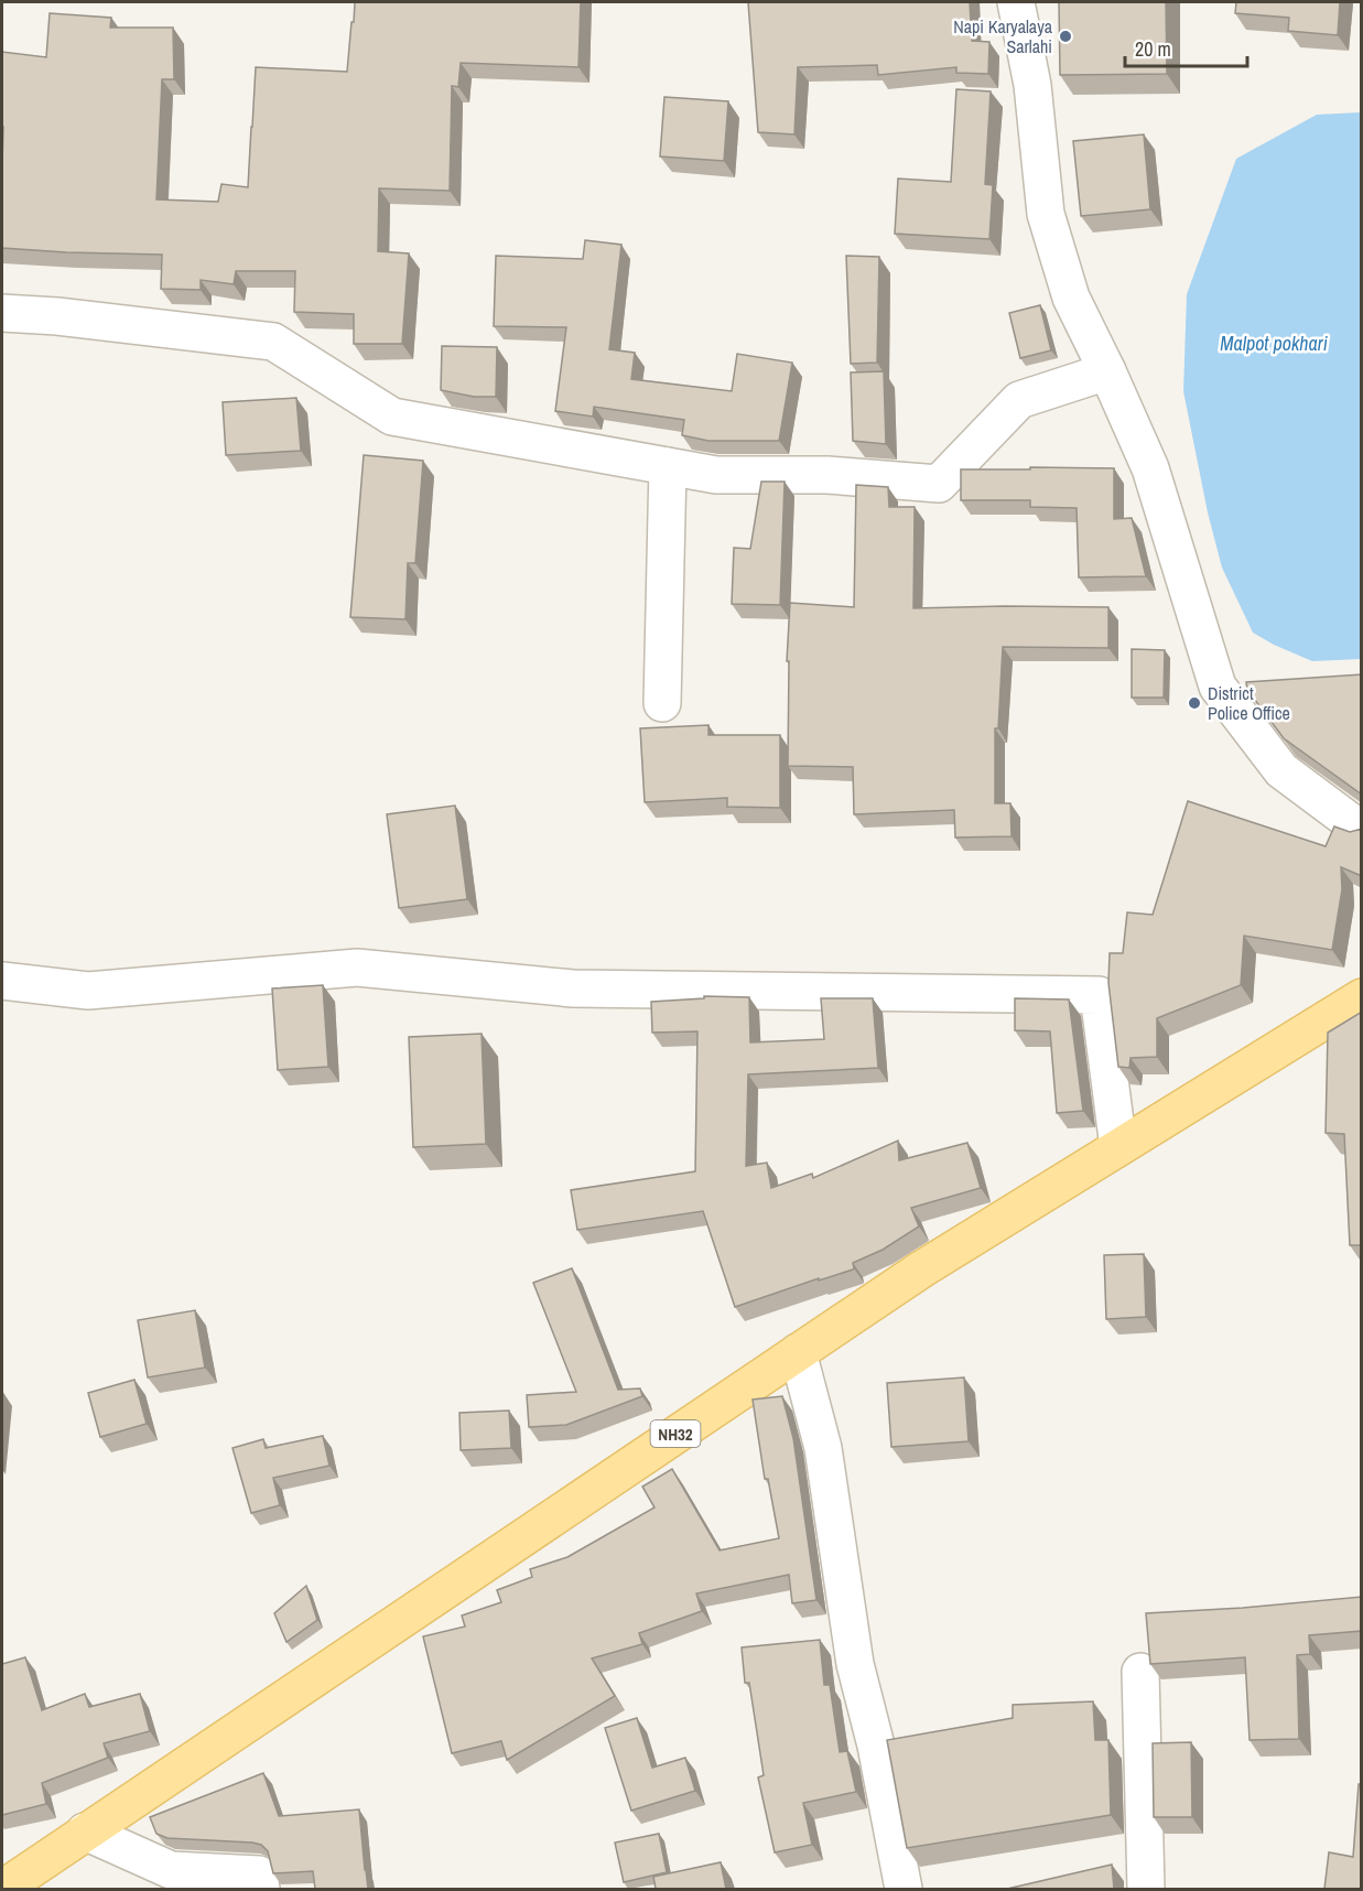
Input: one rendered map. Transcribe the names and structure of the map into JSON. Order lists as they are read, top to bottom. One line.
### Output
{"streets":{"main road":["NH32"]},"water":["Malpot pokhari"],"places":["Napi Karyalaya Sarlahi","District Police Office"],"scale_bar":"20 m"}
